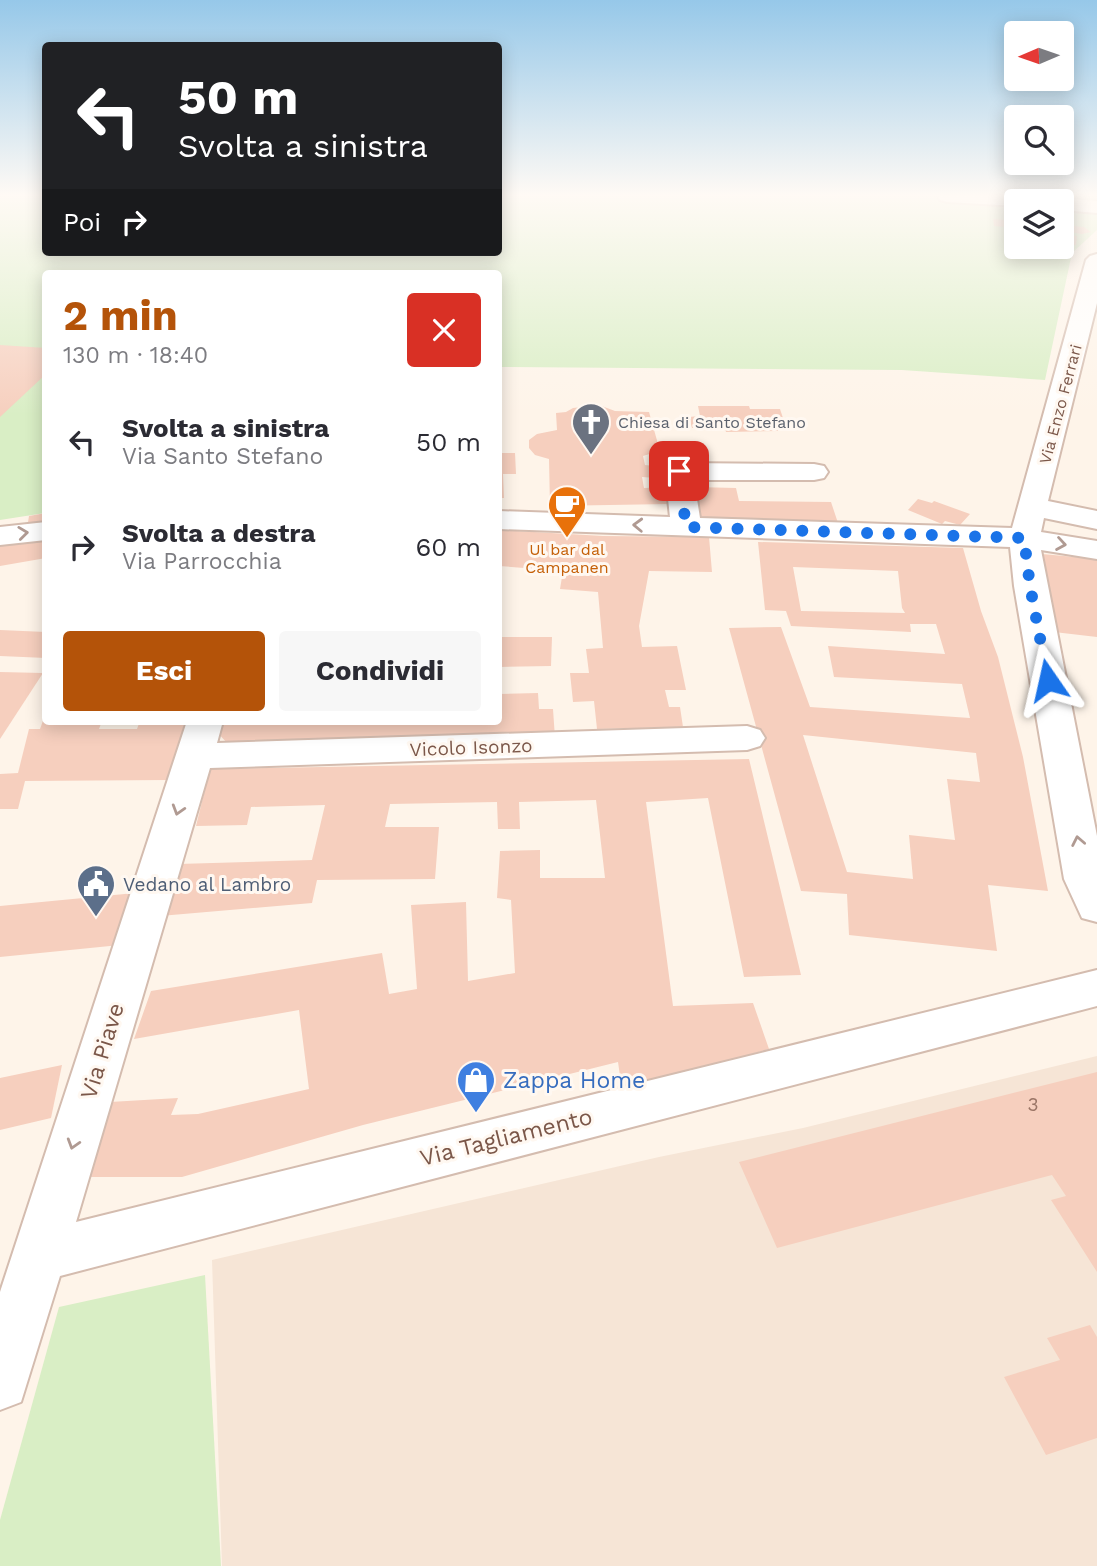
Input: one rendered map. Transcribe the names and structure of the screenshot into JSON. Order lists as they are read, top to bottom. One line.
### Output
{"streets":{"street":["Via Enzo Ferrari","Vicolo Isonzo","Via Piave","Via Tagliamento"]},"crossings":[["Vicolo Isonzo","Via Piave"],["Via Piave","Via Tagliamento"]],"one_way":["Via Piave"],"places":{"church":["Chiesa di Santo Stefano"],"cafe":["Ul bar dal Campanen"],"public building":["Vedano al Lambro"],"shop":["Zappa Home"]},"house_numbers":["3"],"north":"left","page":{"turn":["50 m","Svolta a sinistra"],"then":"Poi","heading":["2 min","130 m · 18:40"],"list":[{"name":"Svolta a sinistra","note":"Via Santo Stefano","value":"50 m"},{"name":"Svolta a destra","note":"Via Parrocchia","value":"60 m"}],"buttons":["Esci","Condividi"]}}
